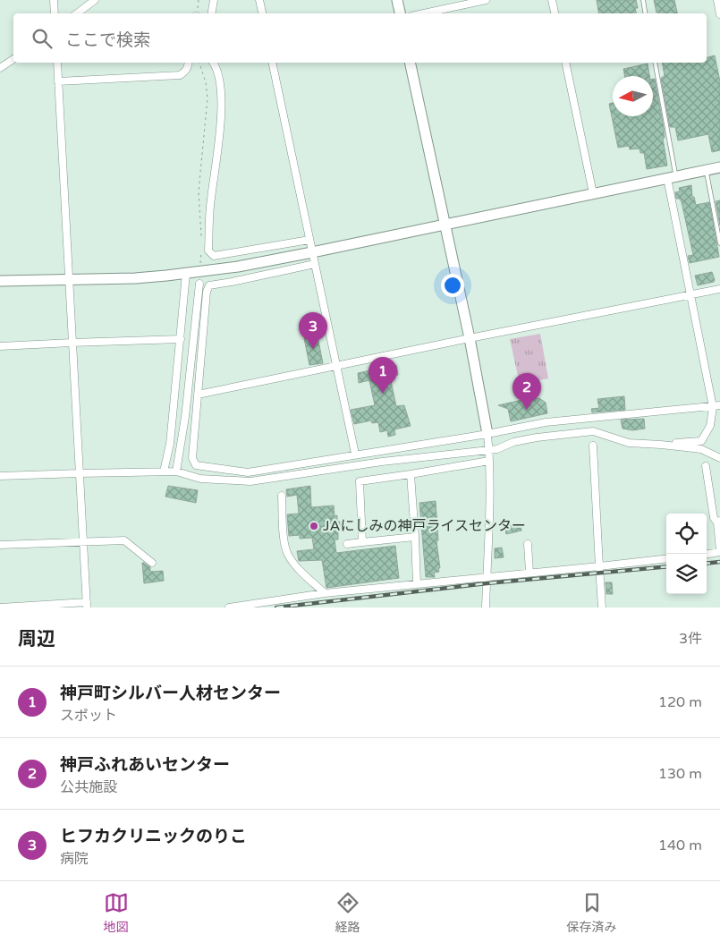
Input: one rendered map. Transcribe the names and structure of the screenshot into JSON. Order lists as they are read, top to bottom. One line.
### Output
{"places":["JAにしみの神戸ライスセンター"],"north":"left","page":{"search":"ここで検索","pins":["3","1","2"],"heading":["周辺","3件"],"list":[{"mark":"1","name":"神戸町シルバー人材センター","note":"スポット","value":"120 m"},{"mark":"2","name":"神戸ふれあいセンター","note":"公共施設","value":"130 m"},{"mark":"3","name":"ヒフカクリニックのりこ","note":"病院","value":"140 m"}],"nav":["地図","経路","保存済み"]}}
